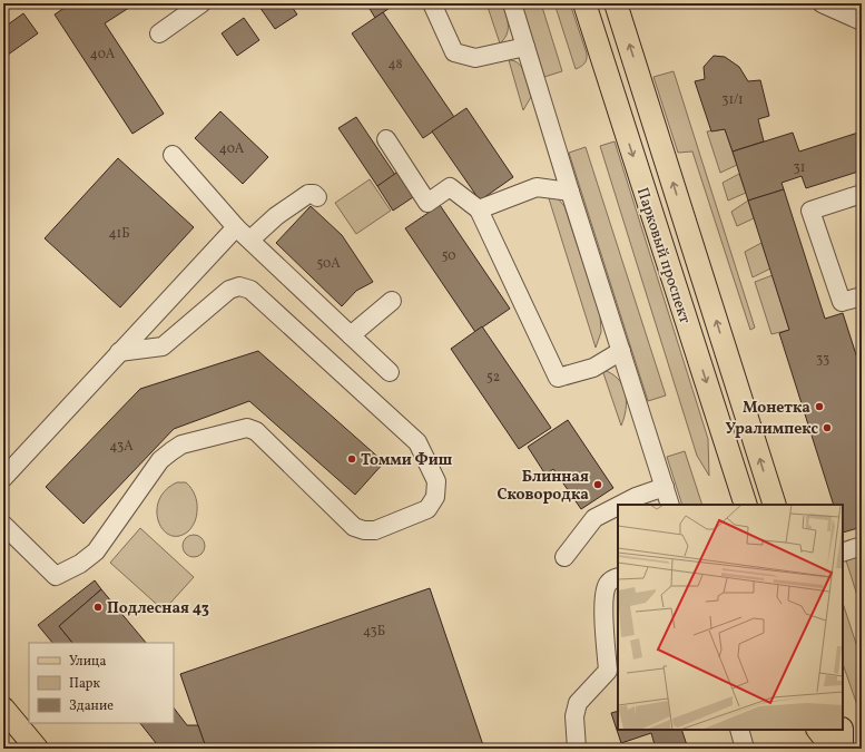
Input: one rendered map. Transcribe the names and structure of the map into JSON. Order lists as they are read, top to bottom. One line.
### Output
{"streets":{"main road":["Парковый проспект"]},"places":["Монетка","Уралимпекс","Томми Фиш","Блинная Сковородка","Подлесная 43"],"house_numbers":["40А","48","31/1","40А","31","41Б","50","50А","33","52","43А","43Б"],"legend":["Улица","Парк","Здание"]}
